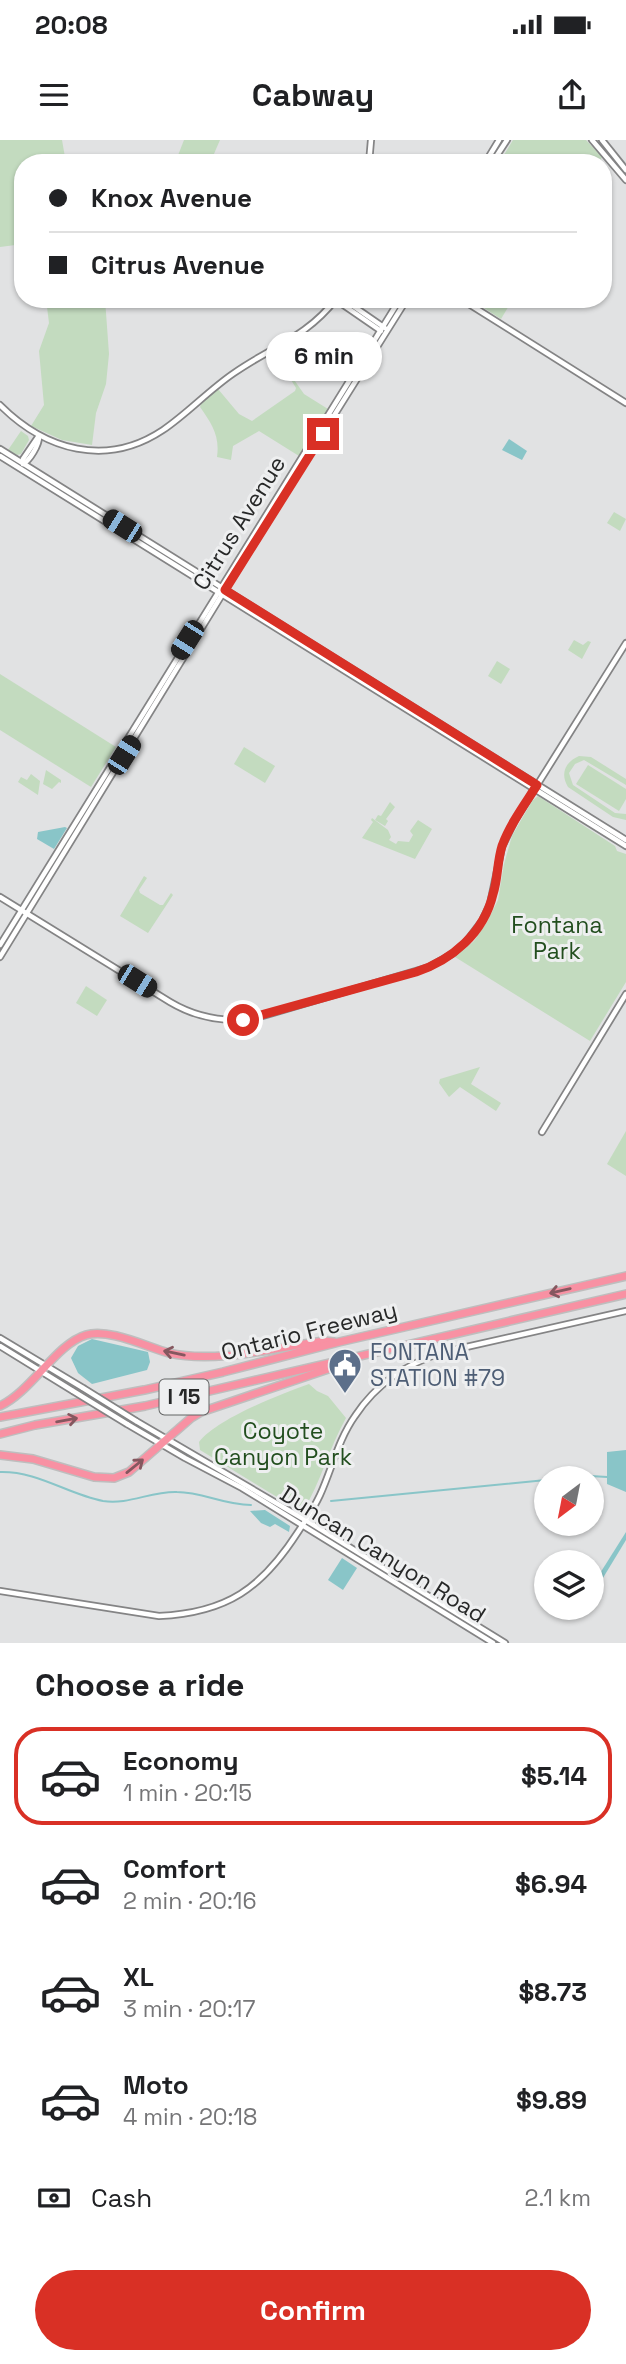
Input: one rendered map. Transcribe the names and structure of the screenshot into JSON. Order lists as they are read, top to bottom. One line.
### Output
{"streets":{"highway":["Ontario Freeway","I 15"],"main road":["Citrus Avenue","Duncan Canyon Road"]},"parks":["Fontana Park","Coyote Canyon Park"],"places":{"public building":["FONTANA STATION #79"]},"north":"bottom left","page":{"status":"20:08","header":"Cabway","banner":["Knox Avenue","Citrus Avenue"],"bubble":"6 min","heading":"Choose a ride","list":[{"name":"Economy","note":"1 min · 20:15","value":"$5.14"},{"name":"Comfort","note":"2 min · 20:16","value":"$6.94"},{"name":"XL","note":"3 min · 20:17","value":"$8.73"},{"name":"Moto","note":"4 min · 20:18","value":"$9.89"}],"pay":["Cash","2.1 km"],"buttons":"Confirm"}}
